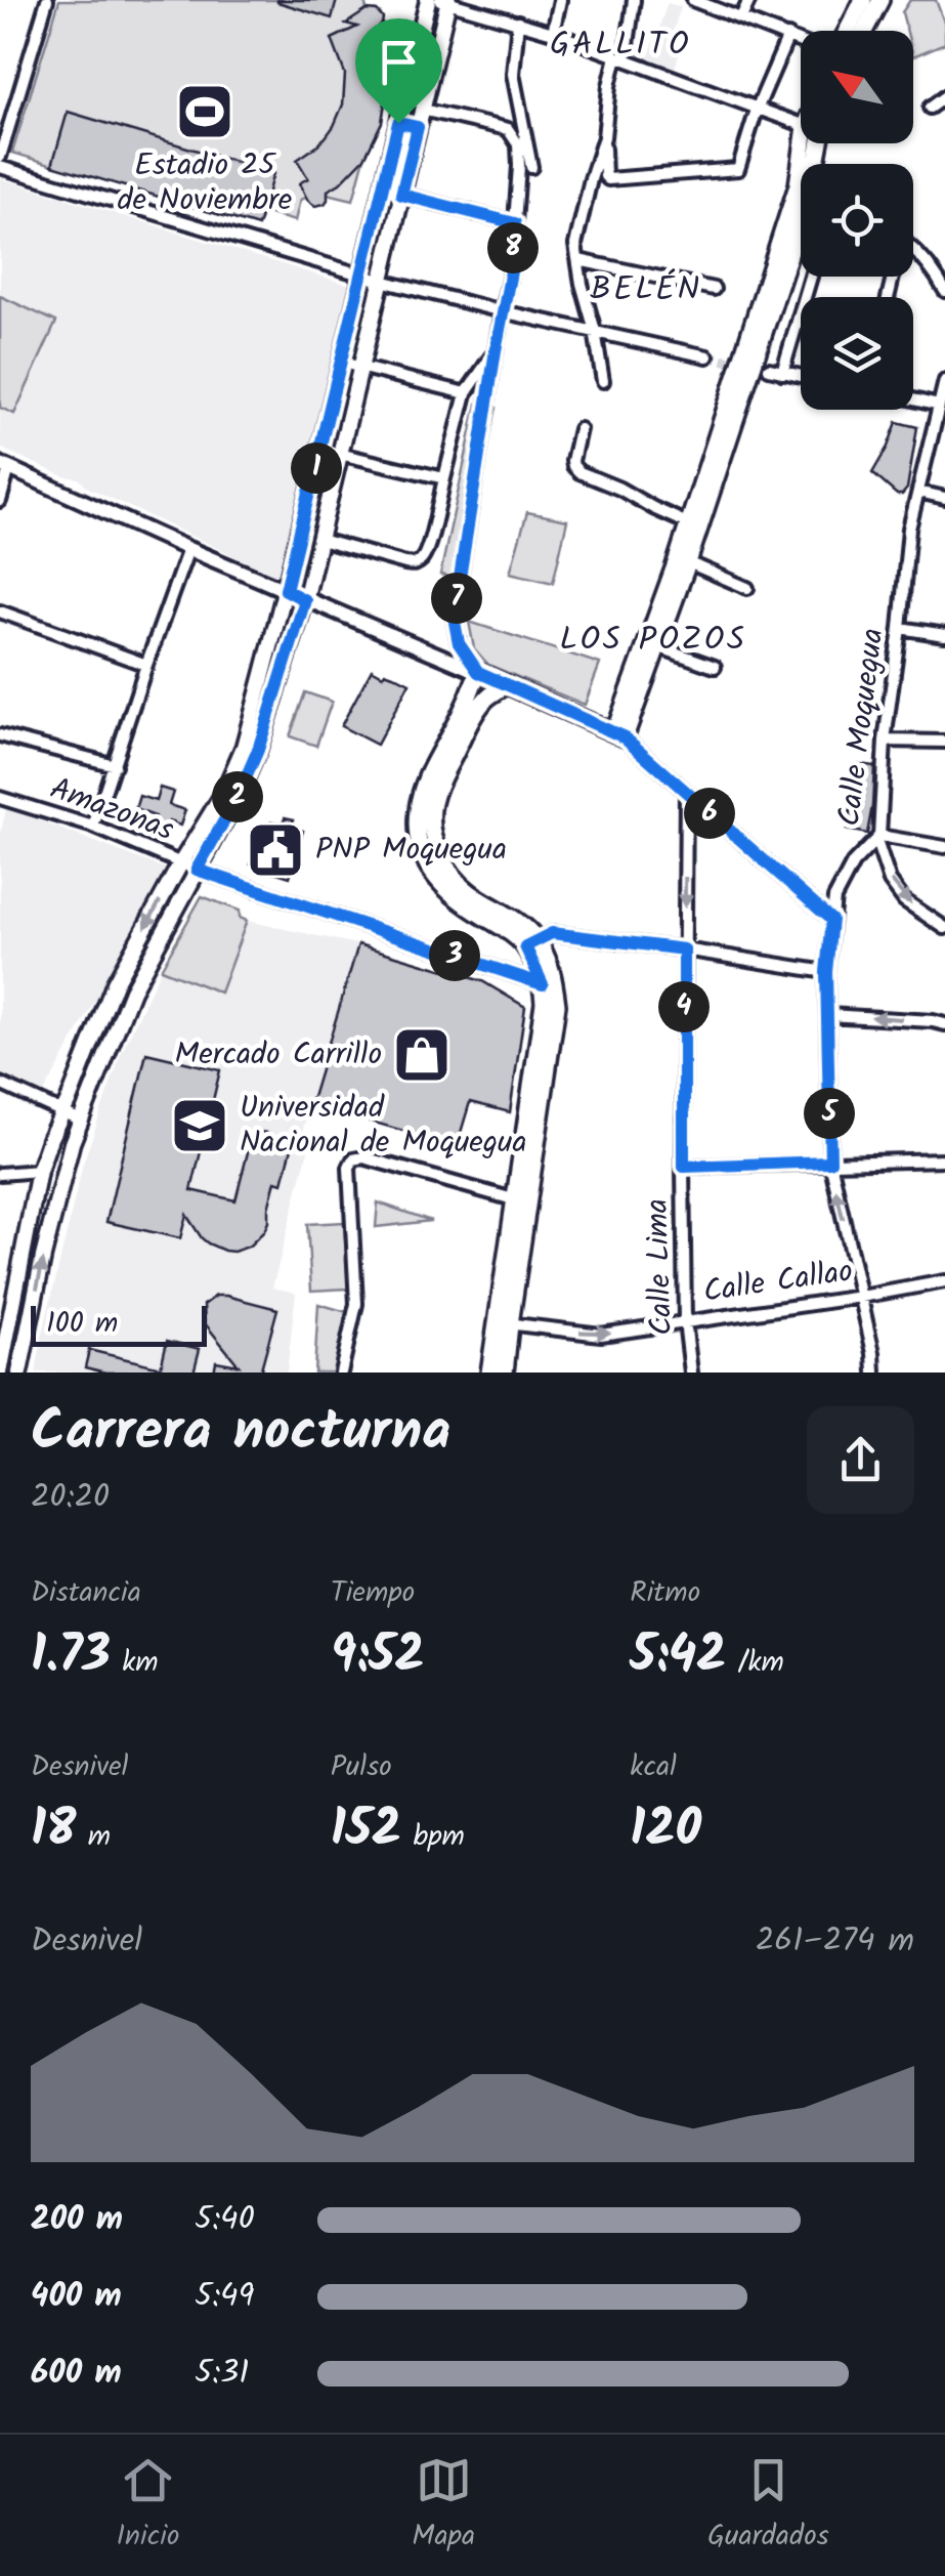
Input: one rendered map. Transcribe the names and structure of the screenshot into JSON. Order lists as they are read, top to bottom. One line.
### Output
{"streets":{"street":["Calle Moquegua","Amazonas","Calle Lima","Calle Callao"]},"crossings":[["Calle Moquegua","Calle Callao"],["Calle Lima","Calle Callao"]],"one_way":["Calle Callao"],"districts":["GALLITO","BELÉN","LOS POZOS"],"places":{"sports":["Estadio 25 de Noviembre"],"public building":["PNP Moquegua"],"shop":["Mercado Carrillo"],"school or university":["Universidad Nacional de Moquegua"]},"scale_bar":"100 m","north":"top left","page":{"pins":["8","1","7","2","6","3","4","5"],"scale":"100 m","heading":["Carrera nocturna","20:20"],"stats":[["Distancia","1.73 km"],["Tiempo","9:52"],["Ritmo","5:42 /km"],["Desnivel","18 m"],["Pulso","152 bpm"],["kcal","120"]],"chart":["Desnivel","261–274 m"],"list":[{"name":"200 m","note":"5:40"},{"name":"400 m","note":"5:49"},{"name":"600 m","note":"5:31"}],"tabs":["Inicio","Mapa","Guardados"]}}
